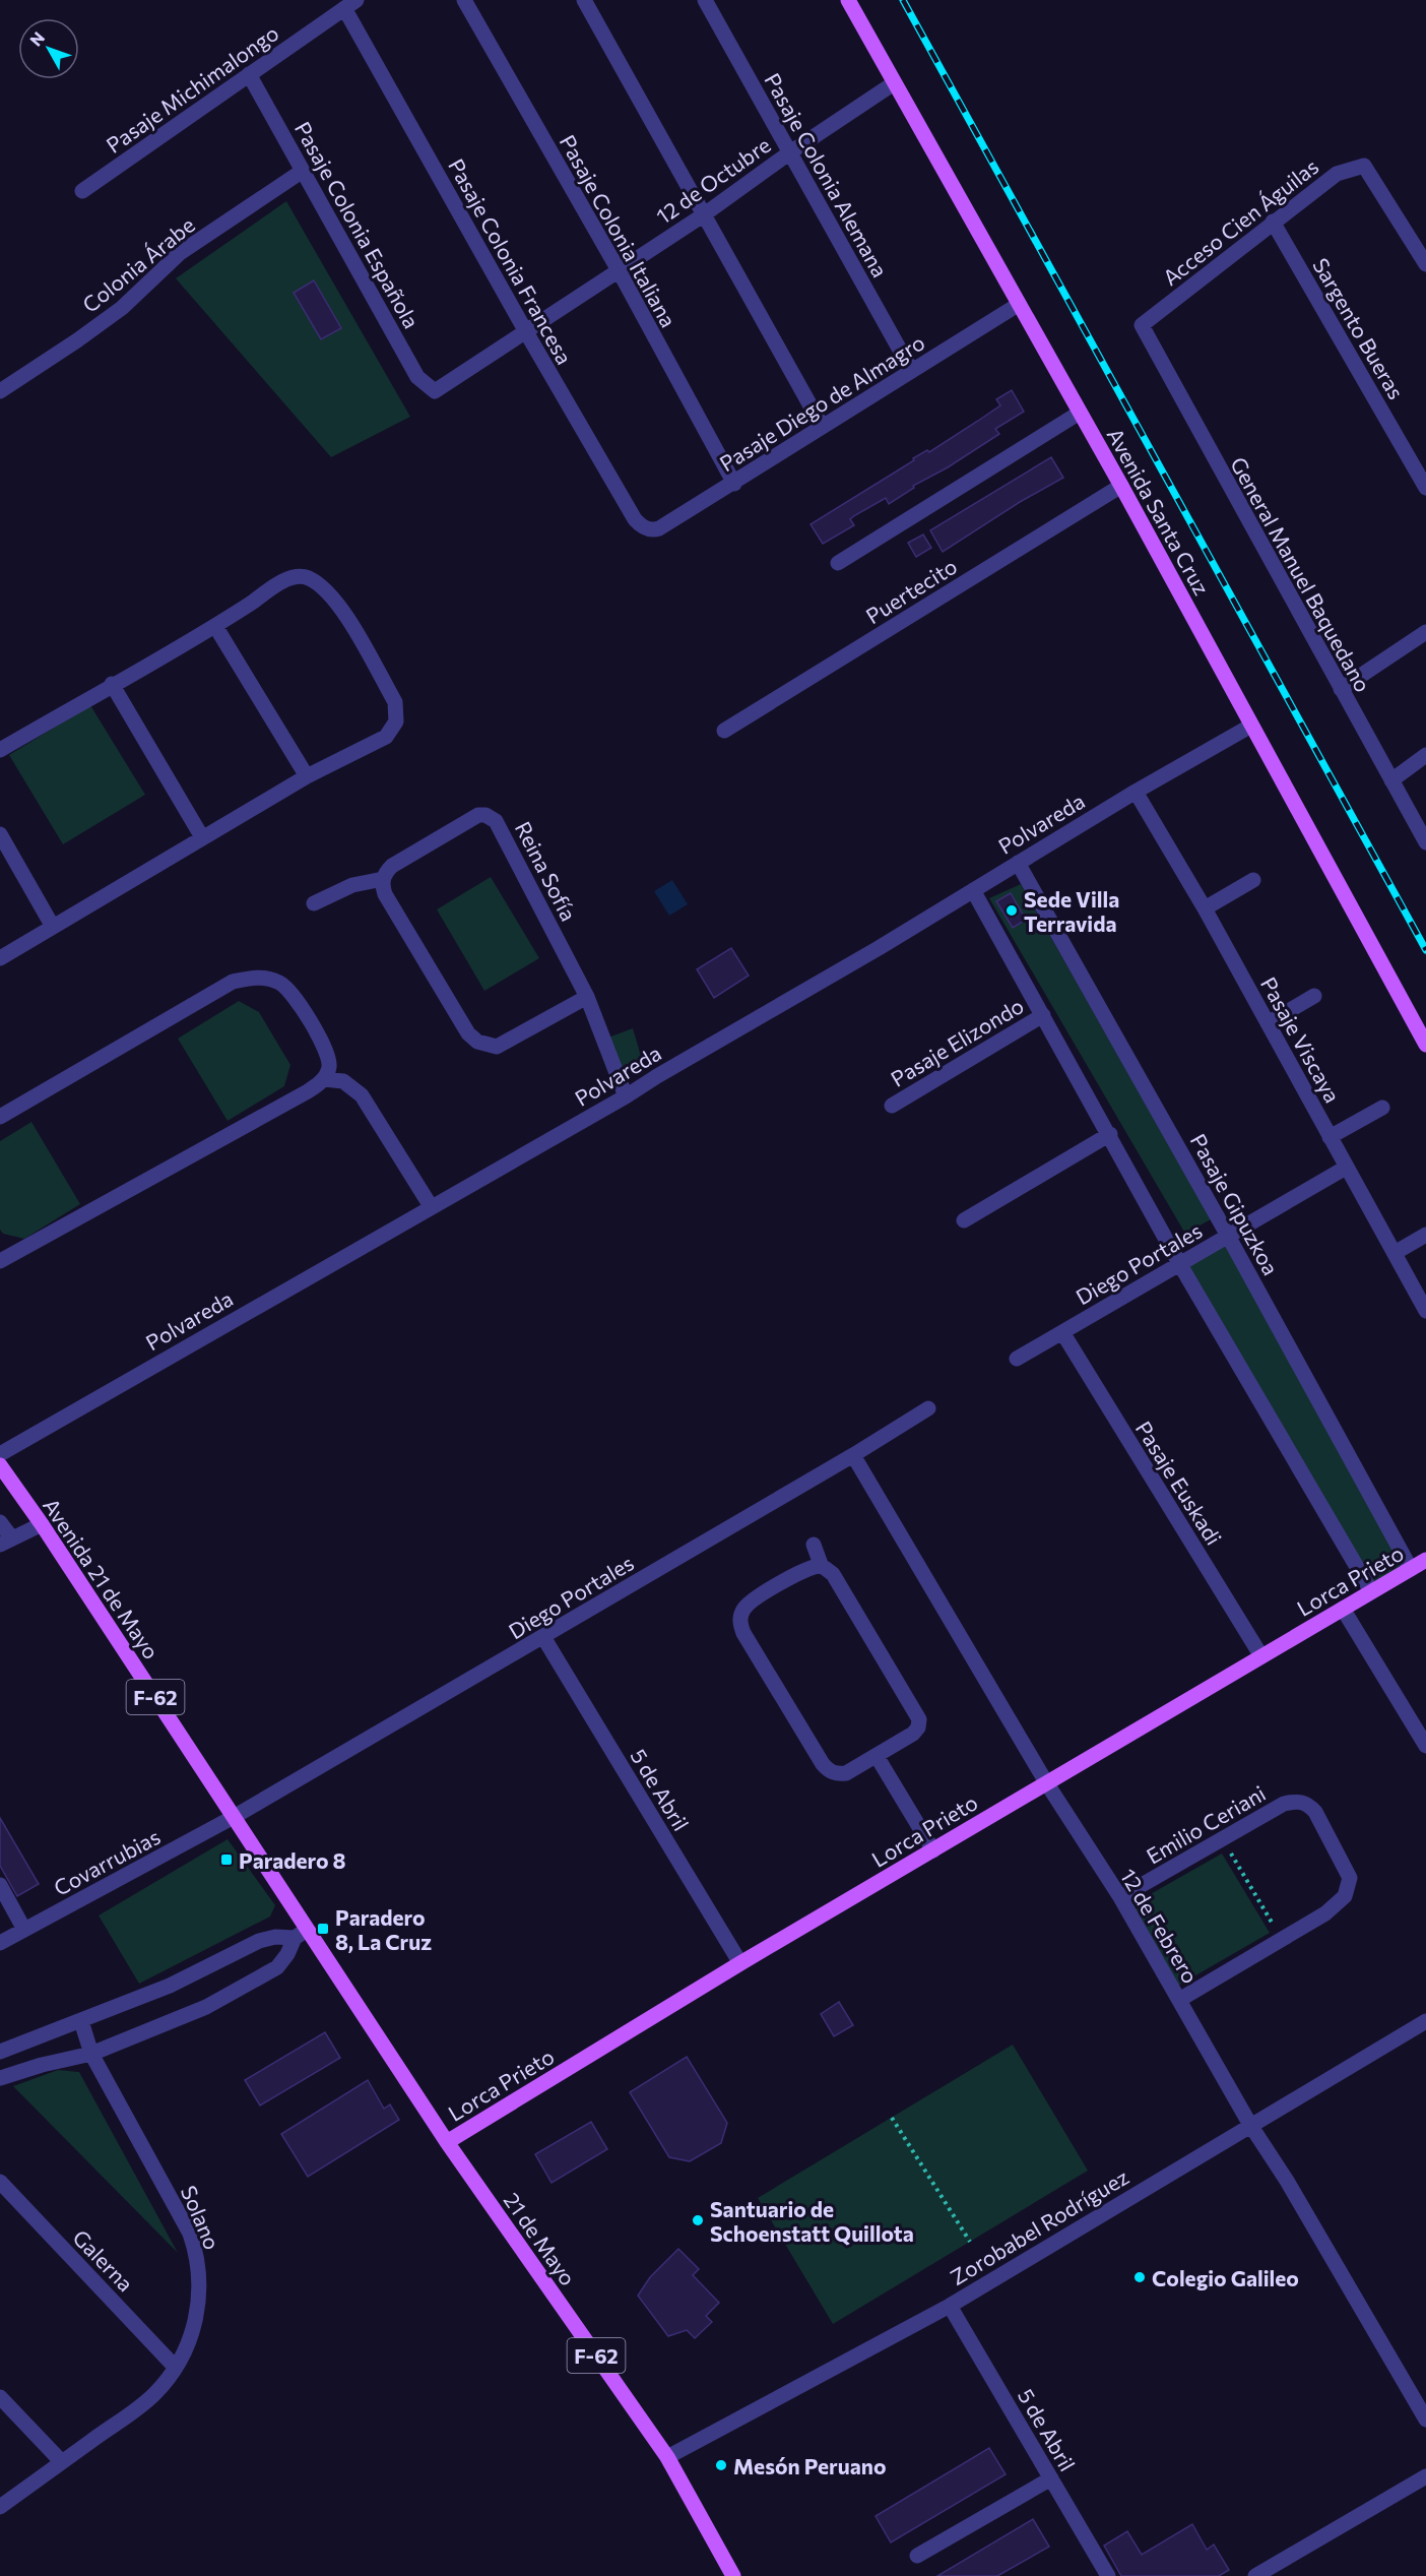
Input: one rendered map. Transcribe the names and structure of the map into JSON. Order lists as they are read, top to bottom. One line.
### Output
{"streets":{"main road":["Avenida Santa Cruz","Avenida 21 de Mayo","Lorca Prieto","F-62","21 de Mayo"],"street":["Pasaje Michimalongo","Pasaje Colonia Alemana","12 de Octubre","Acceso Cien Águilas","Pasaje Colonia Española","Pasaje Colonia Italiana","Pasaje Colonia Francesa","Colonia Árabe","Sargento Bueras","Pasaje Diego de Almagro","General Manuel Baquedano","Puertecito","Polvareda","Reina Sofía","Pasaje Viscaya","Pasaje Elizondo","Pasaje Gipuzkoa","Diego Portales","Pasaje Euskadi","5 de Abril","Emilio Ceriani","Covarrubias","12 de Febrero","Solano","Zorobabel Rodríguez","Galerna"]},"crossings":[["Pasaje Michimalongo","Pasaje Colonia Española"],["Pasaje Michimalongo","Pasaje Colonia Francesa"],["Pasaje Colonia Alemana","12 de Octubre"],["Pasaje Colonia Alemana","Pasaje Diego de Almagro"],["12 de Octubre","Pasaje Colonia Española"],["12 de Octubre","Pasaje Colonia Italiana"],["12 de Octubre","Pasaje Colonia Francesa"],["12 de Octubre","Avenida Santa Cruz"],["Acceso Cien Águilas","Sargento Bueras"],["Acceso Cien Águilas","General Manuel Baquedano"],["Pasaje Colonia Española","Colonia Árabe"],["Pasaje Colonia Italiana","Pasaje Diego de Almagro"],["Pasaje Colonia Francesa","Pasaje Diego de Almagro"],["Pasaje Diego de Almagro","Avenida Santa Cruz"],["Avenida Santa Cruz","Puertecito"],["Avenida Santa Cruz","Polvareda"],["Polvareda","Reina Sofía"],["Polvareda","Pasaje Viscaya"],["Polvareda","Pasaje Gipuzkoa"],["Pasaje Viscaya","Diego Portales"],["Pasaje Gipuzkoa","Diego Portales"],["Pasaje Gipuzkoa","Lorca Prieto"],["Diego Portales","Pasaje Euskadi"],["Diego Portales","Avenida 21 de Mayo"],["Diego Portales","5 de Abril"],["Diego Portales","Covarrubias"],["Diego Portales","12 de Febrero"],["Pasaje Euskadi","Lorca Prieto"],["Avenida 21 de Mayo","Covarrubias"],["Avenida 21 de Mayo","21 de Mayo"],["Lorca Prieto","5 de Abril"],["Lorca Prieto","12 de Febrero"],["Lorca Prieto","21 de Mayo"],["5 de Abril","Zorobabel Rodríguez"],["Emilio Ceriani","12 de Febrero"],["12 de Febrero","Zorobabel Rodríguez"],["Solano","Galerna"],["Zorobabel Rodríguez","21 de Mayo"]],"places":{"other":["Sede Villa Terravida","Santuario de Schoenstatt Quillota","Colegio Galileo","Mesón Peruano"],"transit":["Paradero 8","Paradero 8, La Cruz"]},"north":"top left"}
